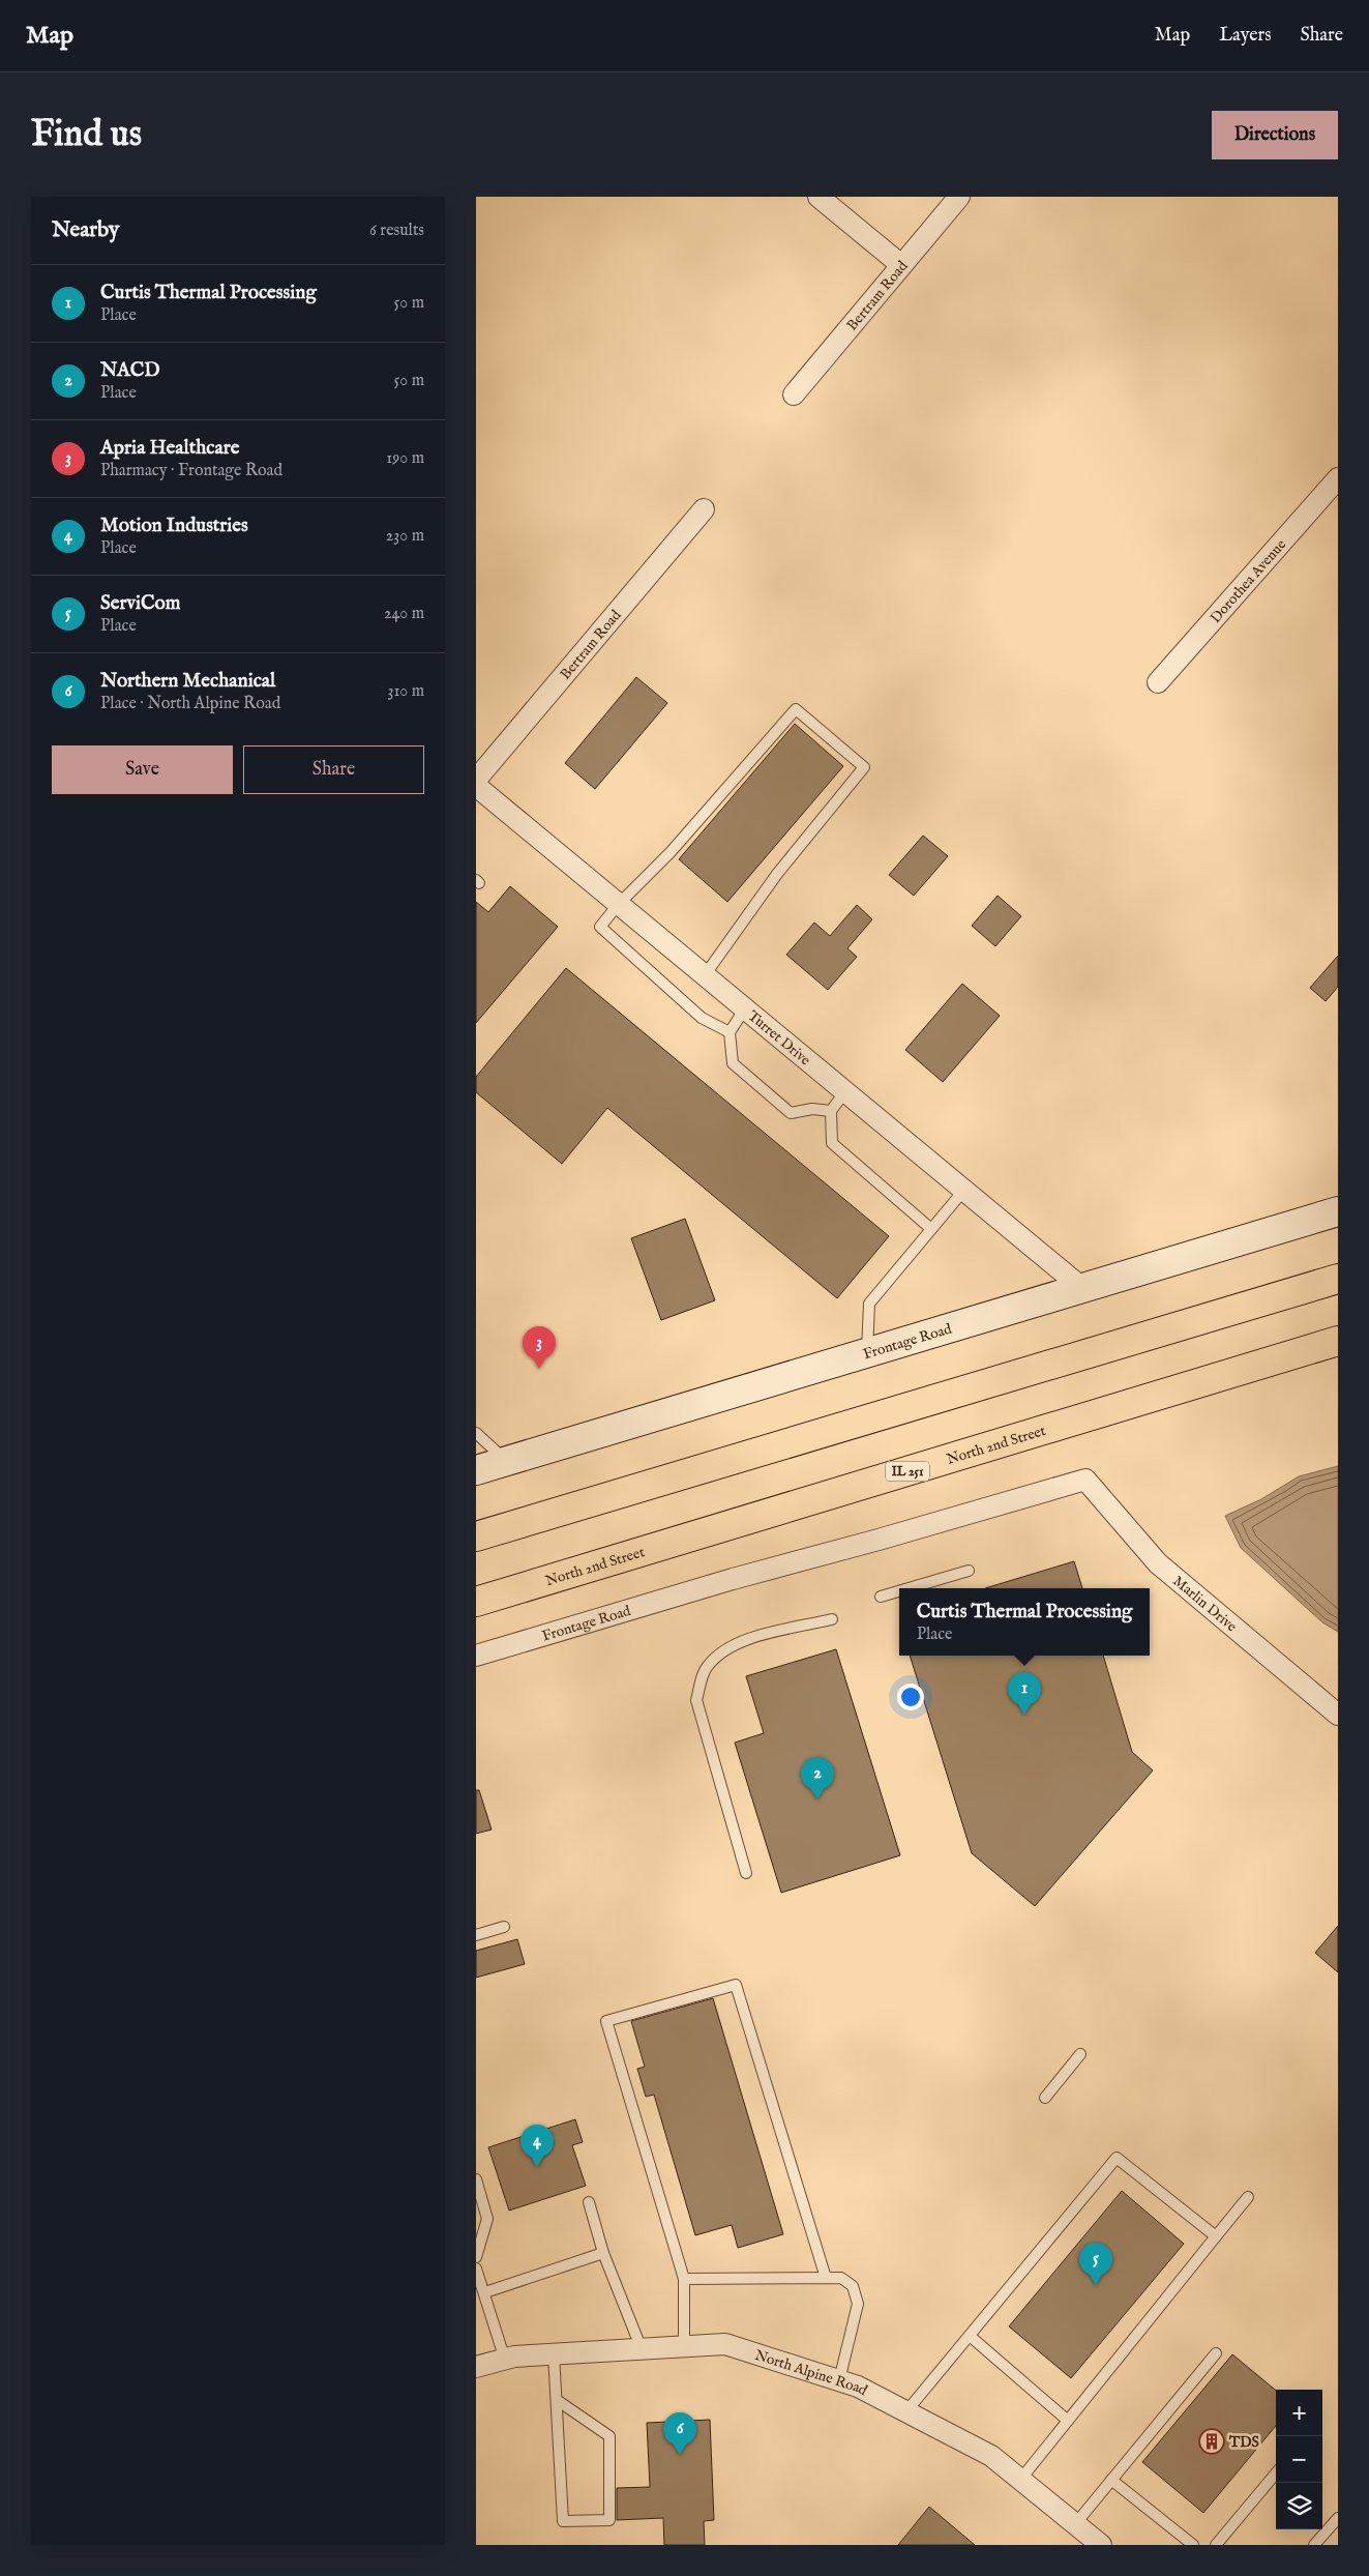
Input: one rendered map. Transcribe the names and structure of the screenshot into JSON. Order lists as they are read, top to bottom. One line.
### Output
{"streets":{"main road":["North 2nd Street","IL 251"],"street":["Bertram Road","Dorothea Avenue","Turret Drive","Frontage Road","Marlin Drive","North Alpine Road"]},"crossings":[["Turret Drive","Frontage Road"],["Frontage Road","Marlin Drive"]],"places":{"building":["TDS"]},"page":{"header":"Map","nav":["Map","Layers","Share"],"buttons":["Directions",["Save","Share"]],"title":"Find us","heading":["Nearby","6 results"],"list":[{"mark":"1","name":"Curtis Thermal Processing","note":"Place","value":"50 m"},{"mark":"2","name":"NACD","note":"Place","value":"50 m"},{"mark":"3","name":"Apria Healthcare","note":"Pharmacy · Frontage Road","value":"190 m"},{"mark":"4","name":"Motion Industries","note":"Place","value":"230 m"},{"mark":"5","name":"ServiCom","note":"Place","value":"240 m"},{"mark":"6","name":"Northern Mechanical","note":"Place · North Alpine Road","value":"310 m"}],"pins":["3","1","2","4","5","6"],"popup":["Curtis Thermal Processing","Place"],"map_buttons":["+","−"]}}
